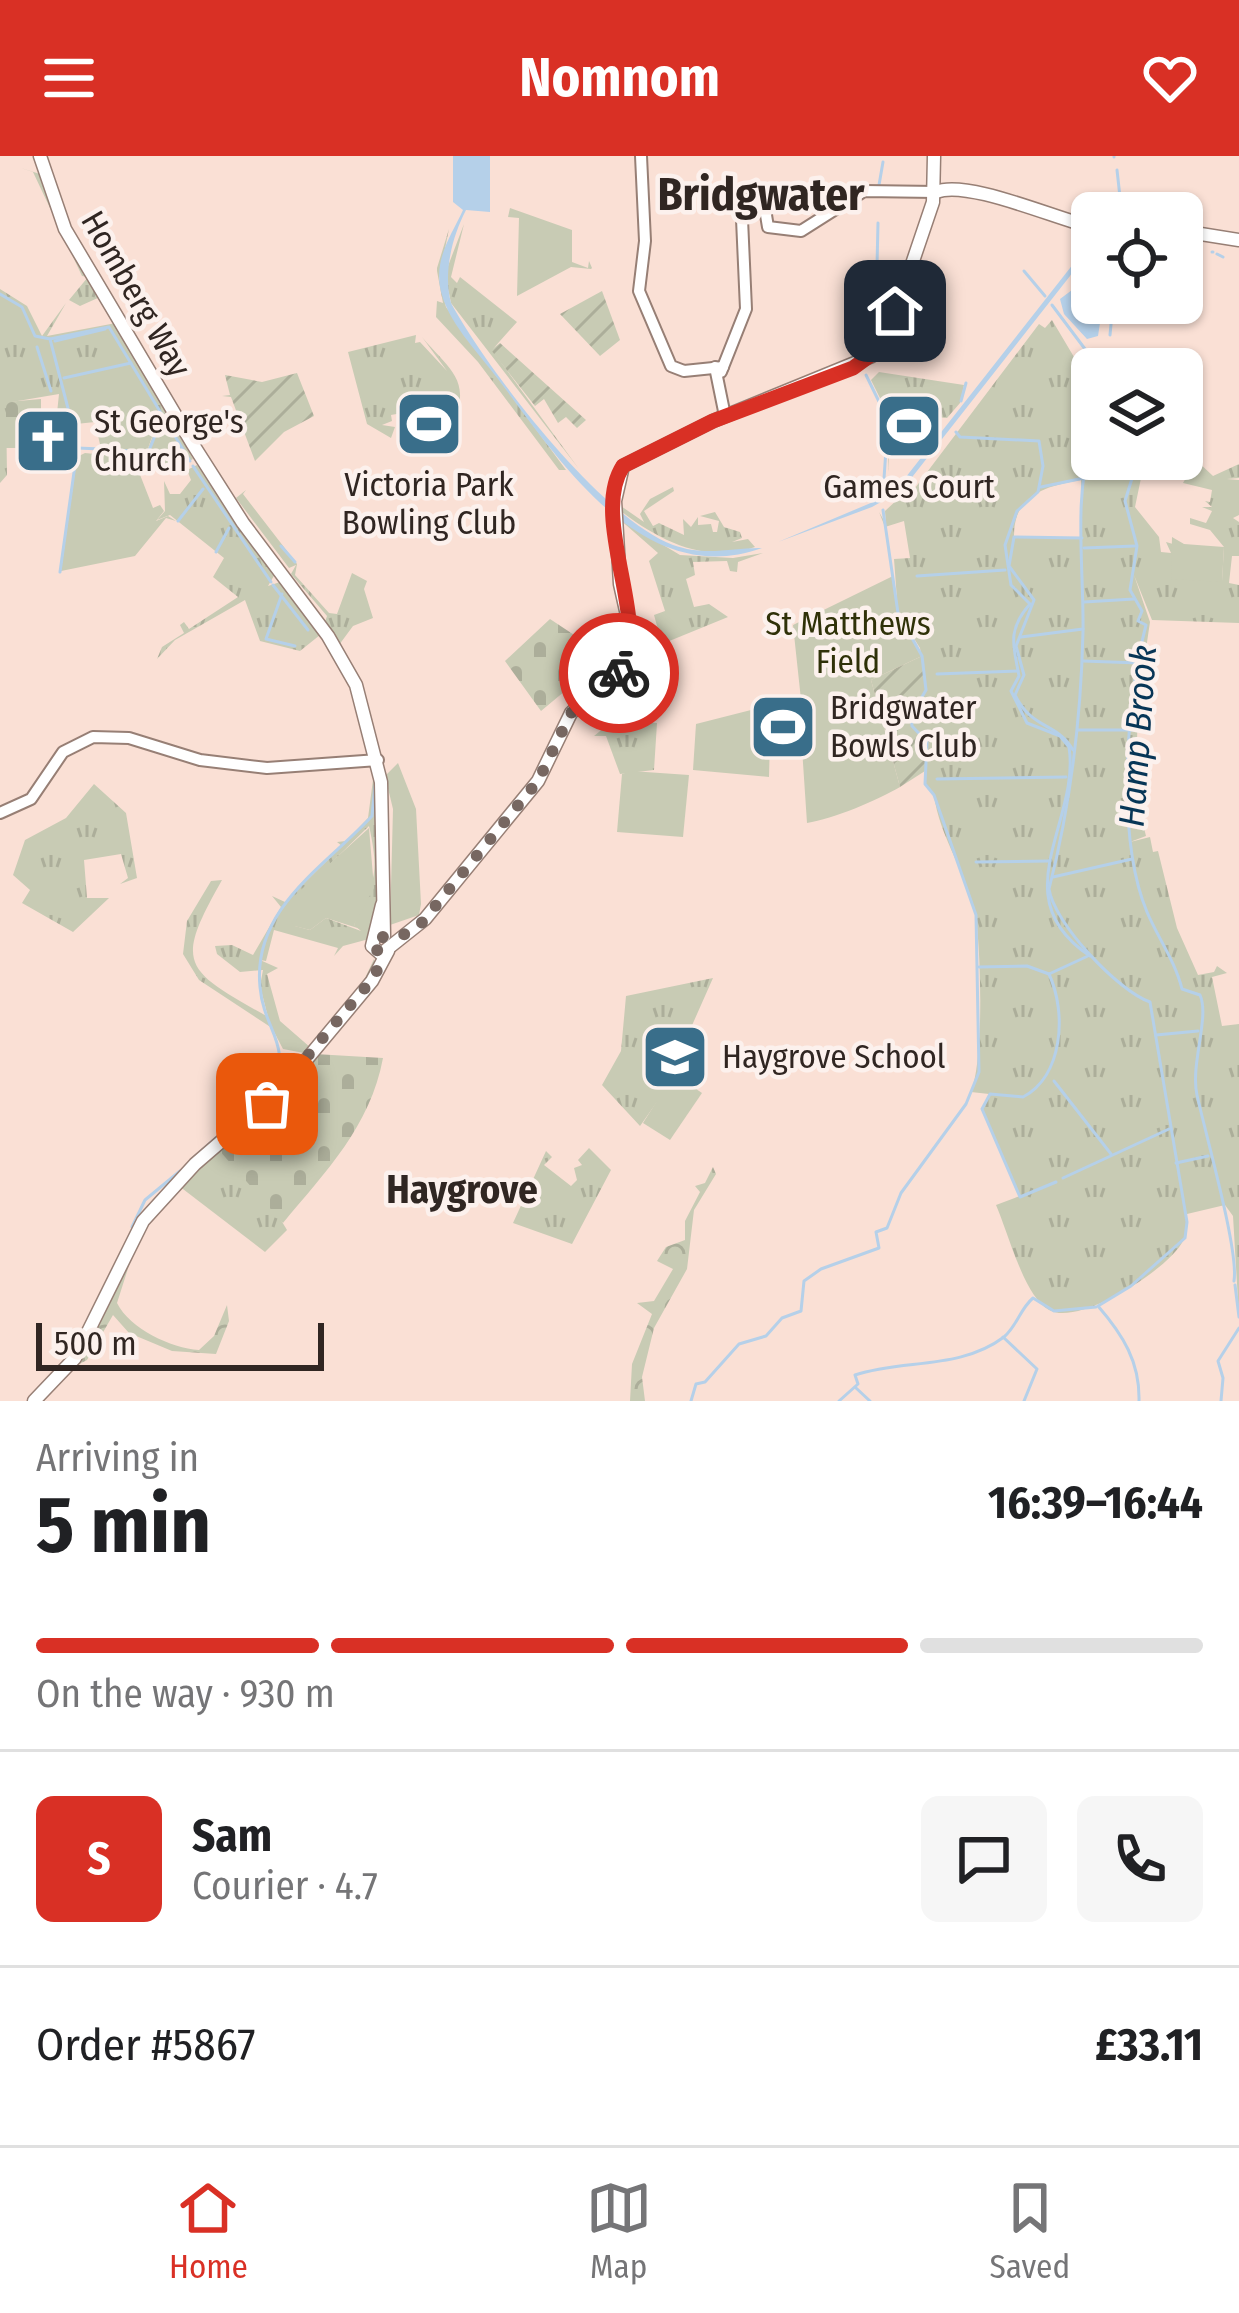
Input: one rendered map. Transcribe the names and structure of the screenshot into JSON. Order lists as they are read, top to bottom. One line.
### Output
{"streets":{"main road":["Homberg Way"]},"districts":["Bridgwater","Haygrove"],"water":["Hamp Brook"],"parks":["St Matthews Field"],"places":{"sports":["Victoria Park Bowling Club","Games Court","Bridgwater Bowls Club"],"church":["St George's Church"],"school or university":["Haygrove School"]},"scale_bar":"500 m","page":{"header":"Nomnom","scale":"500 m","heading":["5 min","Arriving in","16:39–16:44"],"panel":["Sam","Courier · 4.7","Order #5867","£33.11"],"bar":"On the way · 930 m","round":"S","tabs":["Home","Map","Saved"]}}
